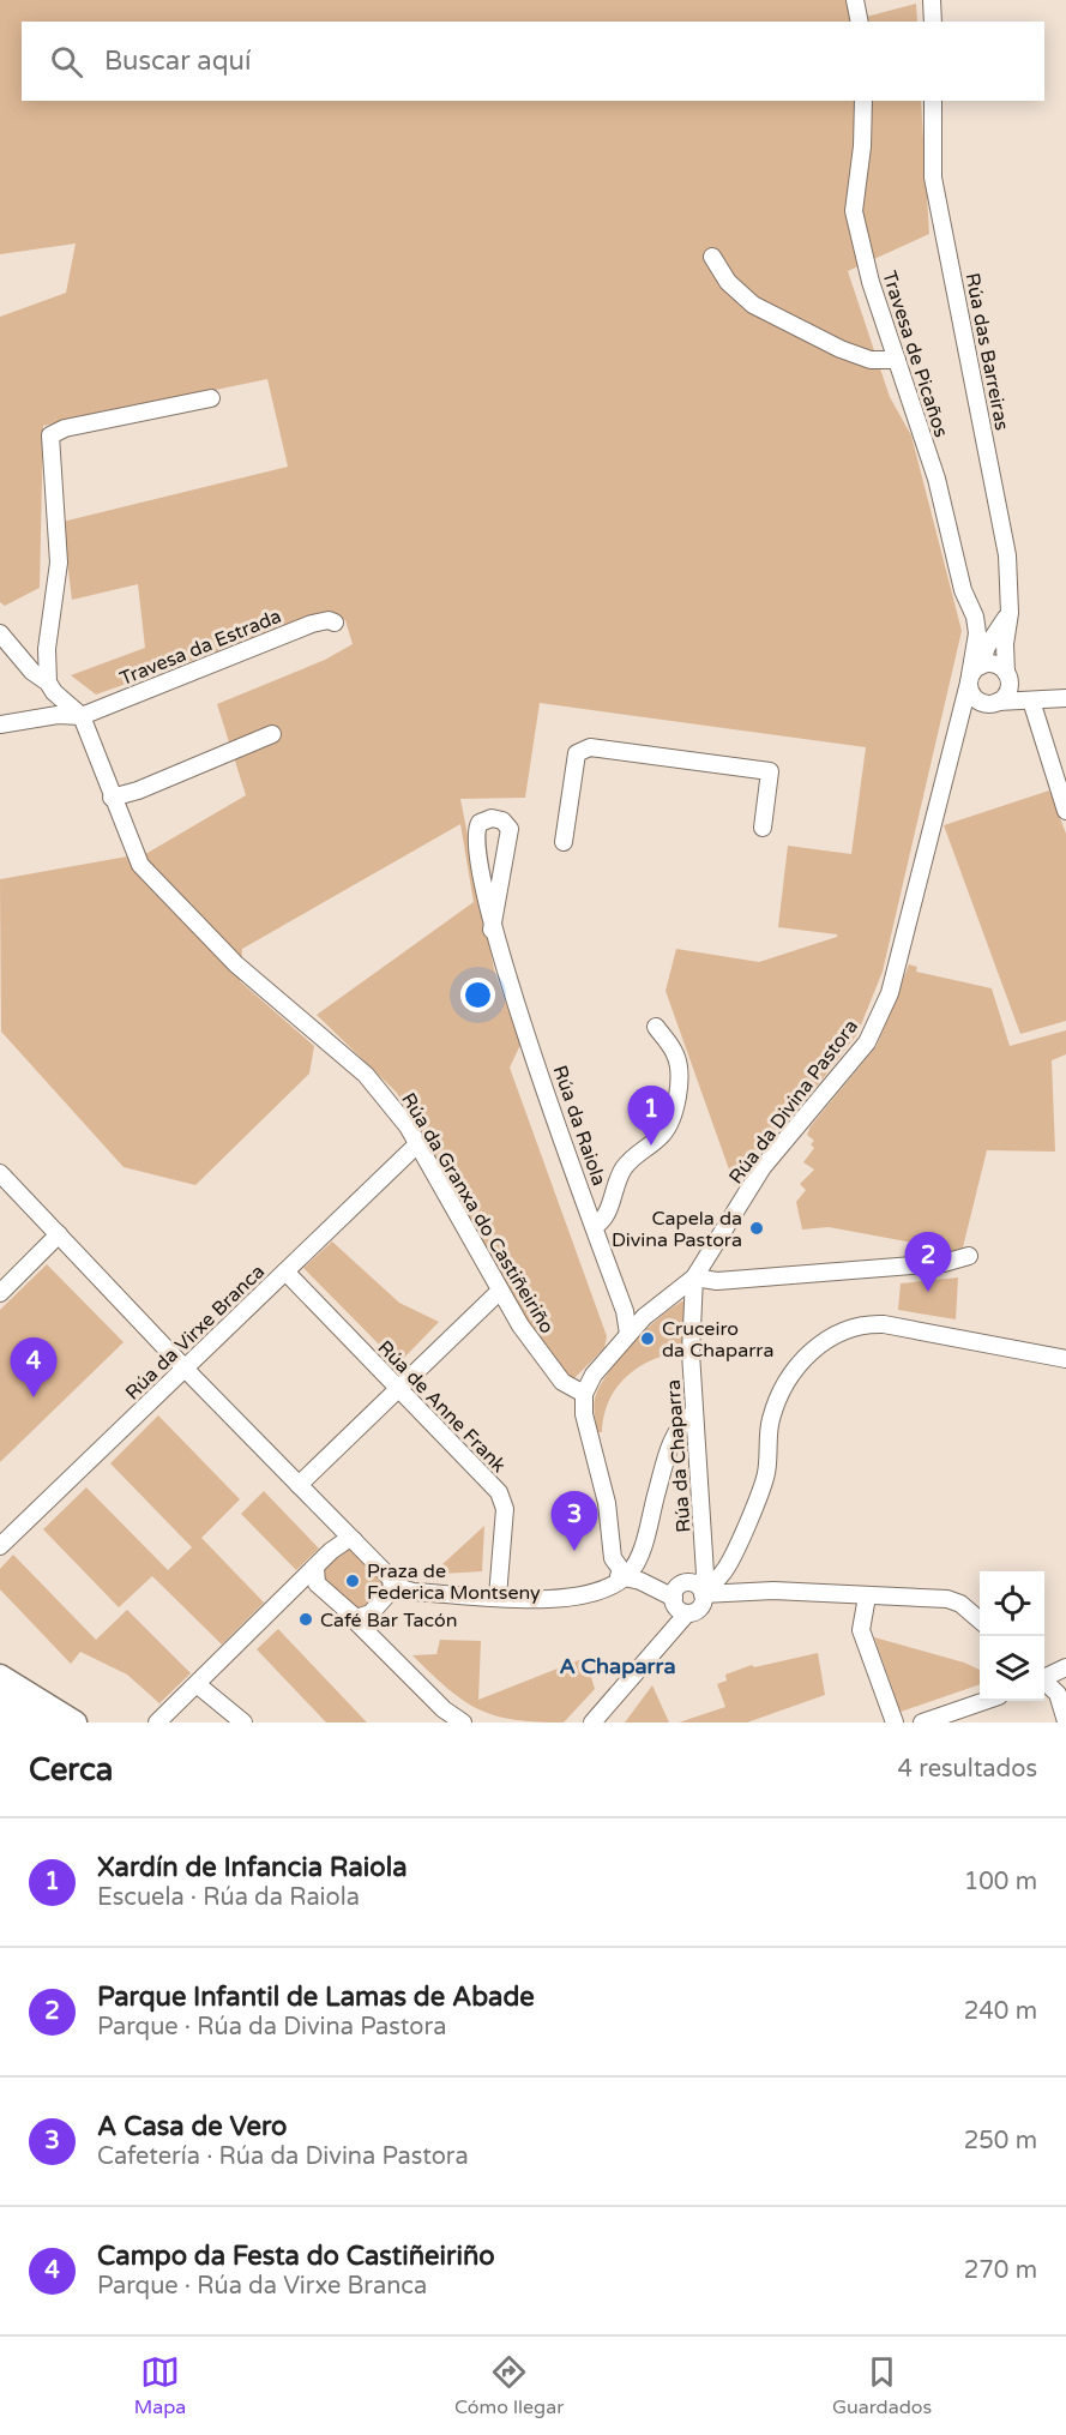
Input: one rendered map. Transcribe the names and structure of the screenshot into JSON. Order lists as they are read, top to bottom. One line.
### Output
{"streets":{"street":["Rúa das Barreiras","Travesa de Picaños","Travesa da Estrada","Rúa da Divina Pastora","Rúa da Raiola","Rúa da Granxa do Castiñeiriño","Rúa da Virxe Branca","Rúa de Anne Frank","Rúa da Chaparra"]},"crossings":[["Travesa de Picaños","Rúa da Divina Pastora"],["Travesa da Estrada","Rúa da Granxa do Castiñeiriño"],["Rúa da Divina Pastora","Rúa da Raiola"],["Rúa da Divina Pastora","Rúa da Granxa do Castiñeiriño"],["Rúa da Divina Pastora","Rúa da Chaparra"],["Rúa da Granxa do Castiñeiriño","Rúa da Virxe Branca"],["Rúa da Virxe Branca","Rúa de Anne Frank"]],"districts":["A Chaparra"],"places":["Capela da Divina Pastora","Cruceiro da Chaparra","Praza de Federica Montseny","Café Bar Tacón"],"page":{"search":"Buscar aquí","pins":["1","2","4","3"],"heading":["Cerca","4 resultados"],"list":[{"mark":"1","name":"Xardín de Infancia Raiola","note":"Escuela · Rúa da Raiola","value":"100 m"},{"mark":"2","name":"Parque Infantil de Lamas de Abade","note":"Parque · Rúa da Divina Pastora","value":"240 m"},{"mark":"3","name":"A Casa de Vero","note":"Cafetería · Rúa da Divina Pastora","value":"250 m"},{"mark":"4","name":"Campo da Festa do Castiñeiriño","note":"Parque · Rúa da Virxe Branca","value":"270 m"}],"nav":["Mapa","Cómo llegar","Guardados"]}}
